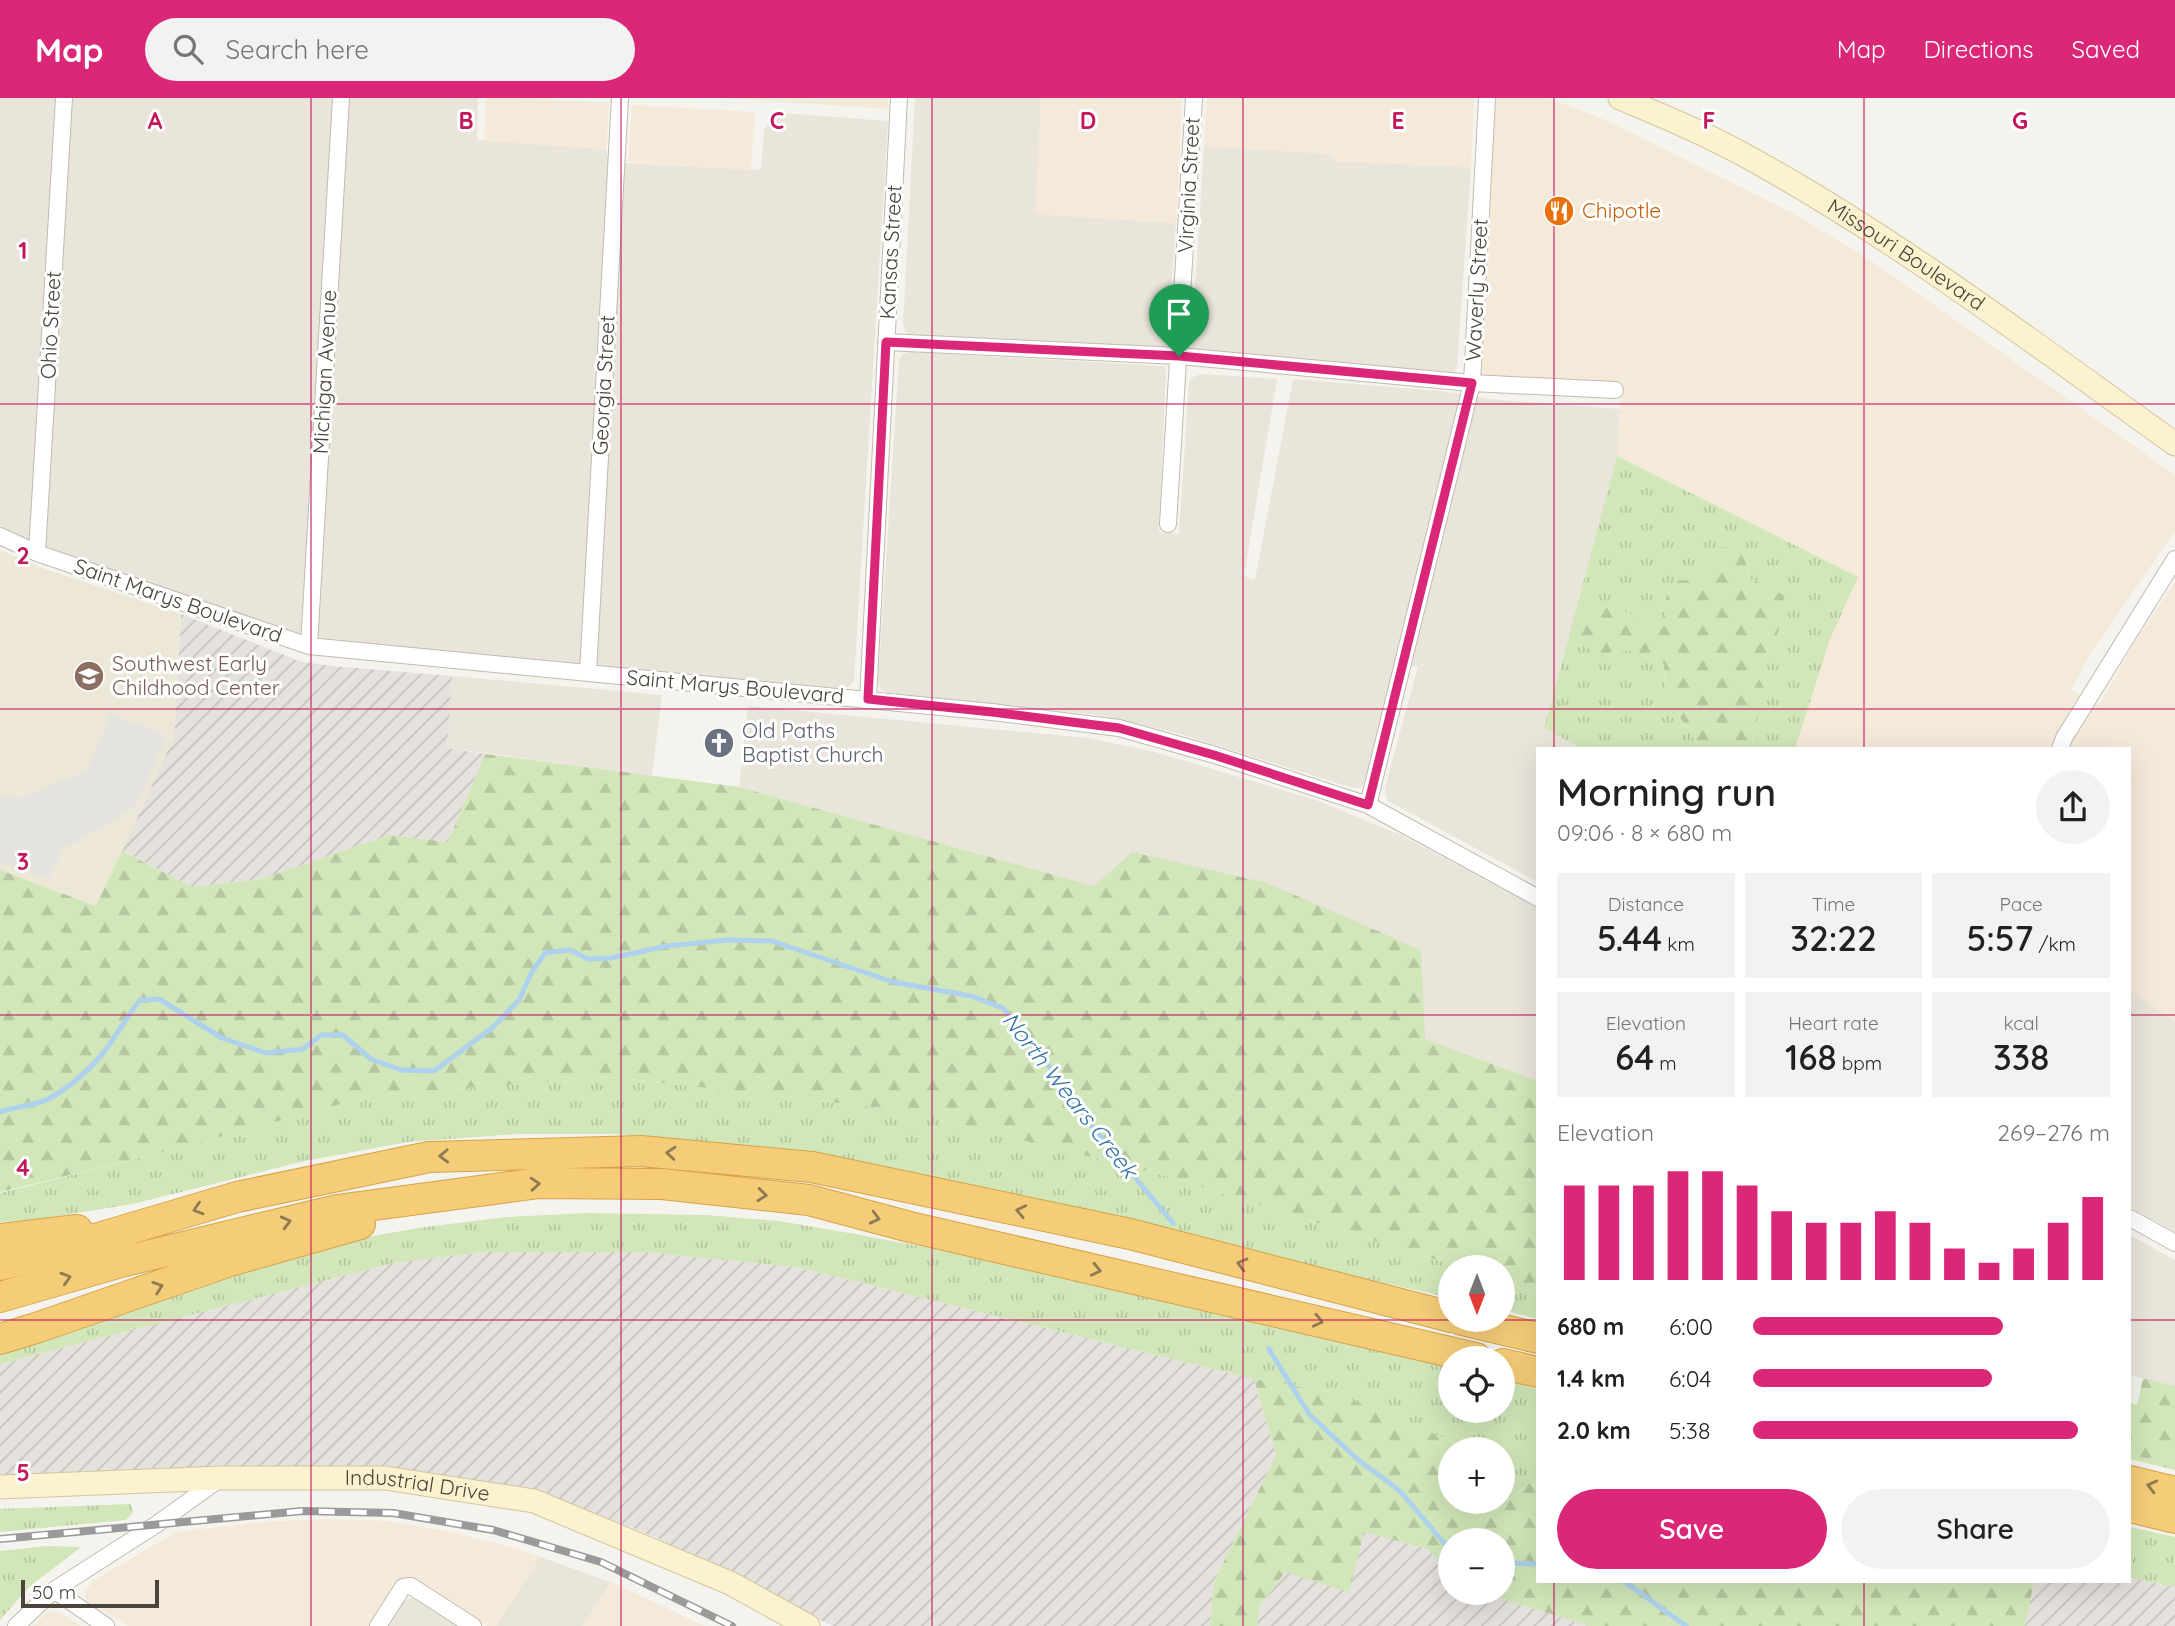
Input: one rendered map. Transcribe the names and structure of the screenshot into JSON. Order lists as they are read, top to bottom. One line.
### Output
{"streets":{"main road":["Missouri Boulevard","Industrial Drive"],"street":["Virginia Street","Kansas Street","Waverly Street","Ohio Street","Michigan Avenue","Georgia Street","Saint Marys Boulevard"]},"crossings":[["Kansas Street","Saint Marys Boulevard"],["Waverly Street","Saint Marys Boulevard"],["Ohio Street","Saint Marys Boulevard"],["Michigan Avenue","Saint Marys Boulevard"],["Georgia Street","Saint Marys Boulevard"]],"water":["North Wears Creek"],"places":{"restaurant":["Chipotle"],"school or university":["Southwest Early Childhood Center"],"church":["Old Paths Baptist Church"]},"scale_bar":"50 m","north":"bottom","page":{"header":"Map","search":"Search here","nav":["Map","Directions","Saved"],"heading":["Morning run","09:06 · 8 × 680 m"],"stats":[["Distance","5.44 km"],["Time","32:22"],["Pace","5:57 /km"],["Elevation","64 m"],["Heart rate","168 bpm"],["kcal","338"]],"chart":["Elevation","269–276 m"],"map_buttons":["+","−"],"list":[{"name":"680 m","note":"6:00"},{"name":"1.4 km","note":"6:04"},{"name":"2.0 km","note":"5:38"}],"buttons":["Save","Share"],"scale":"50 m"},"grid":{"columns":["A","B","C","D","E","F","G"],"rows":["1","2","3","4","5"]}}
